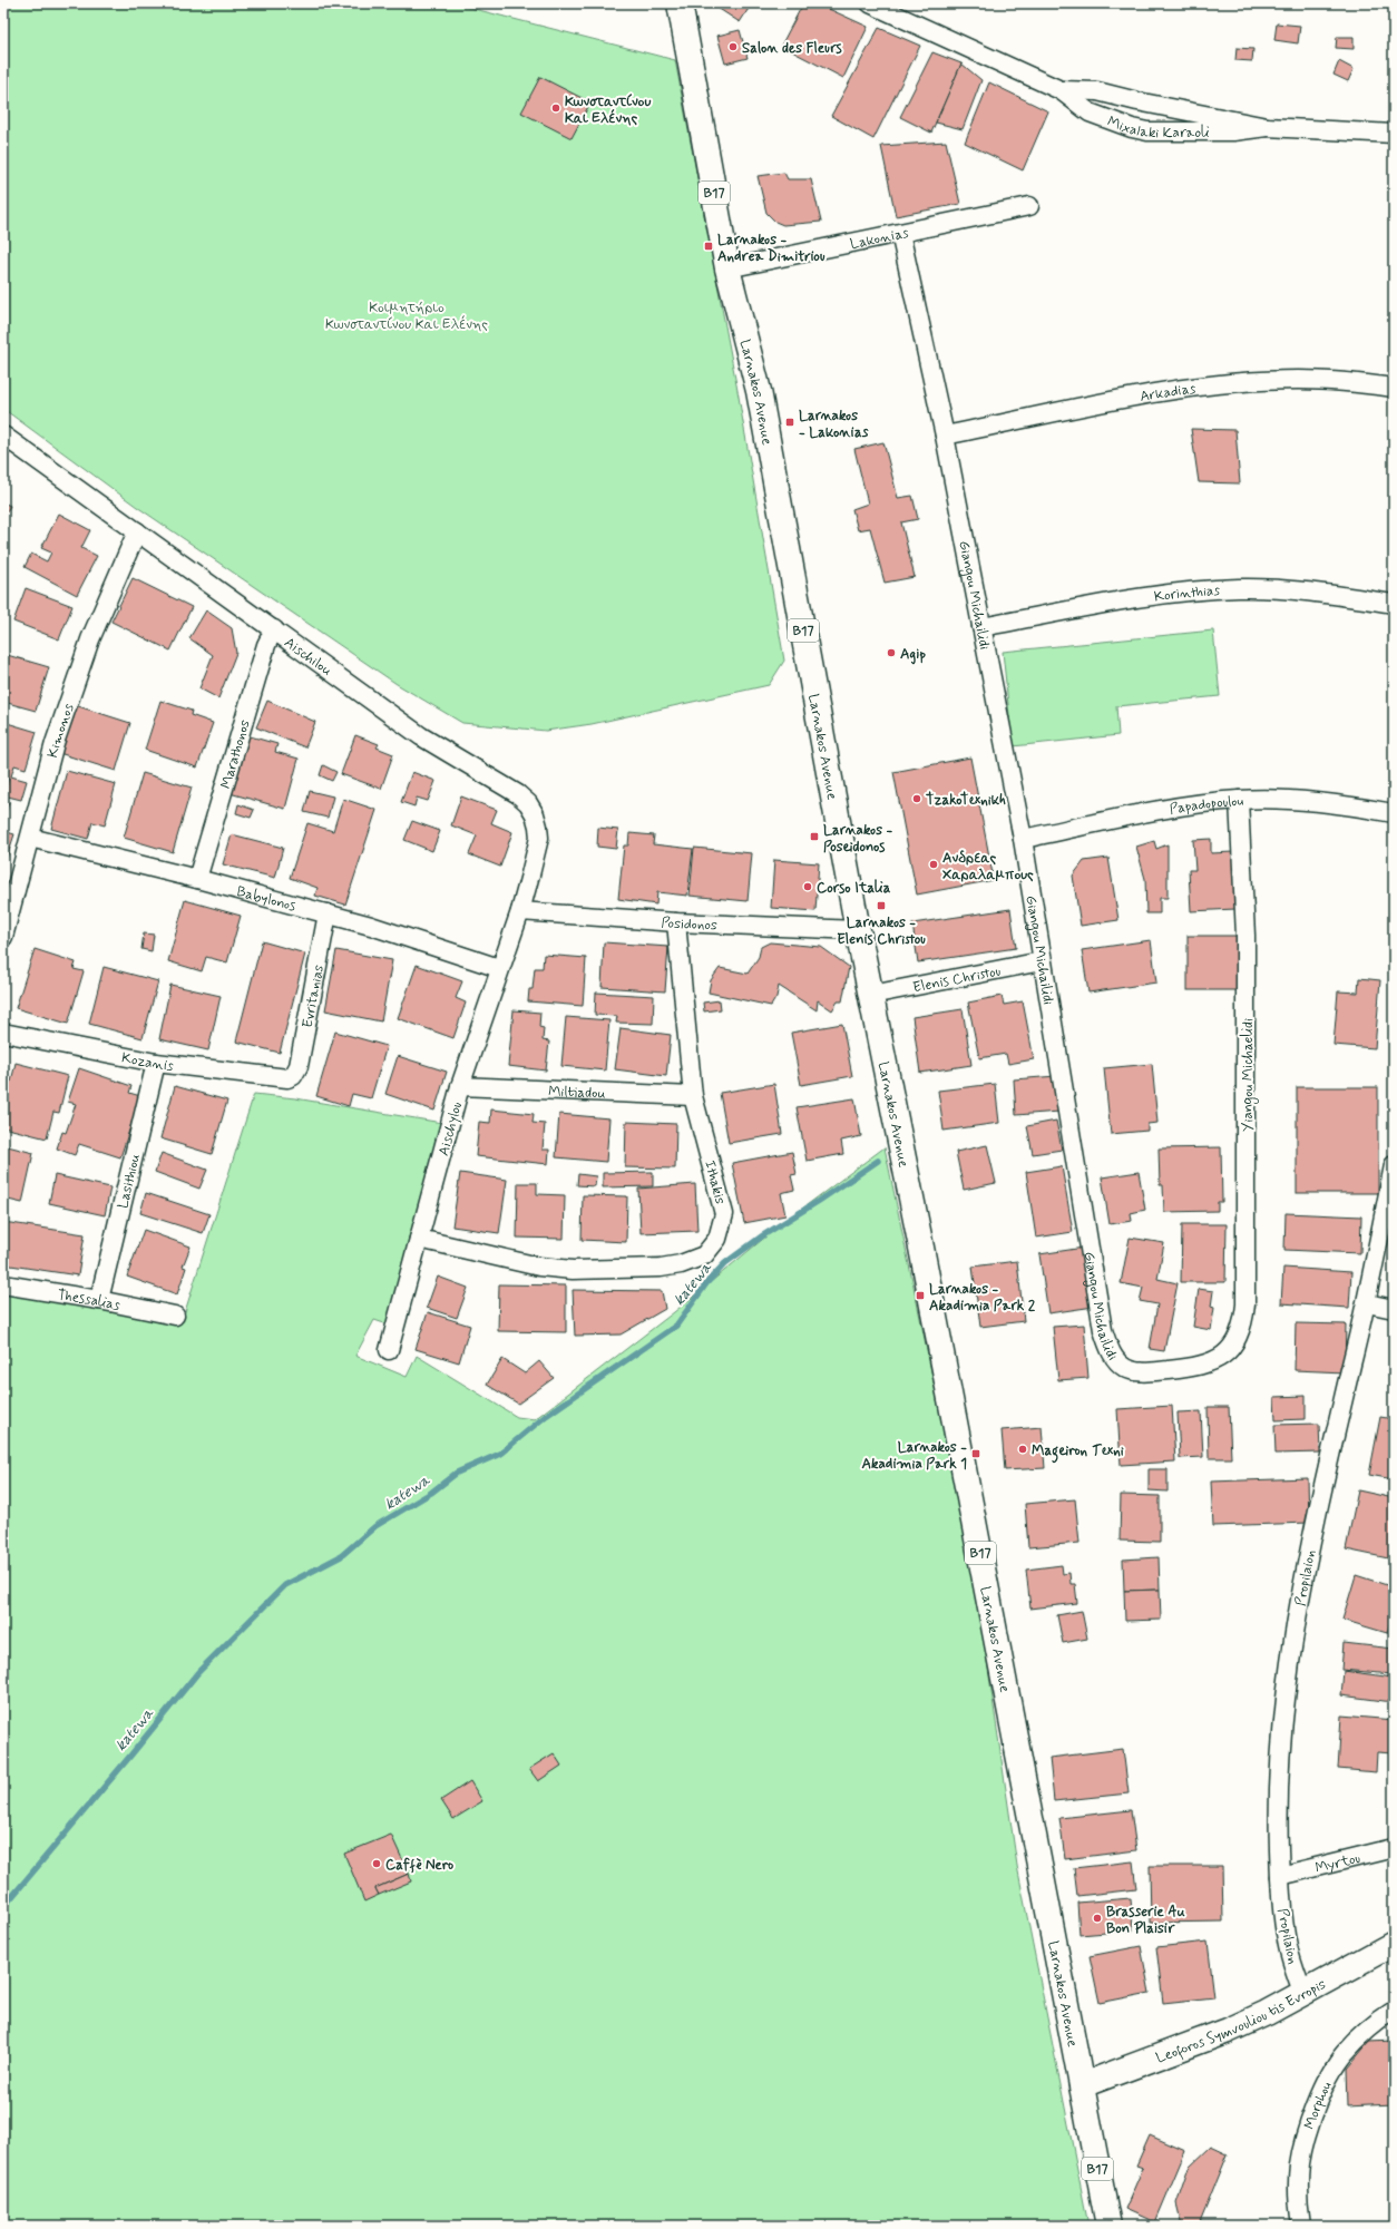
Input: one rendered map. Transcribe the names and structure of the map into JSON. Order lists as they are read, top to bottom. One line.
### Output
{"streets":{"main road":["B17","Larnakos Avenue","Leoforos Symvouliou tis Evropis"],"street":["Mixalaki Karaoli","Lakonias","Arkadias","Korinthias","Giangou Michailidi","Aischilou","Kimonos","Marathonos","Papadopoulou","Babylonos","Posidonos","Elenis Christou","Evritanias","Kozanis","Yiangou Michaelidi","Miltiadou","Aischylou","Lasithiou","Ithakis","Thessalias","Propilaion","Myrtou","Morphou"]},"crossings":[["Lakonias","Larnakos Avenue"],["Lakonias","Giangou Michailidi"],["Larnakos Avenue","Posidonos"],["Larnakos Avenue","Elenis Christou"],["Larnakos Avenue","Leoforos Symvouliou tis Evropis"],["Arkadias","Giangou Michailidi"],["Korinthias","Giangou Michailidi"],["Giangou Michailidi","Papadopoulou"],["Giangou Michailidi","Elenis Christou"],["Giangou Michailidi","Yiangou Michaelidi"],["Aischilou","Kimonos"],["Aischilou","Marathonos"],["Aischilou","Posidonos"],["Aischilou","Aischylou"],["Kimonos","Babylonos"],["Marathonos","Babylonos"],["Papadopoulou","Yiangou Michaelidi"],["Babylonos","Evritanias"],["Babylonos","Aischylou"],["Posidonos","Aischylou"],["Posidonos","Ithakis"],["Evritanias","Kozanis"],["Kozanis","Lasithiou"],["Miltiadou","Aischylou"],["Miltiadou","Ithakis"],["Aischylou","Ithakis"],["Lasithiou","Thessalias"],["Propilaion","Myrtou"],["Propilaion","Leoforos Symvouliou tis Evropis"]],"water":["katewa"],"parks":["Κοιμητήριο Κωνσταντίνου Και Ελένης"],"places":{"other":["Salon des Fleurs","Κωνσταντίνου Και Ελένης","Agip","TzakoTexnikh","Ανδρεας Χαραλαμπους","Corso Italia","Mageiron Texni","Caffè Nero","Brasserie Au Bon Plaisir"],"transit":["Larnakos - Andrea Dimitriou","Larnakos - Lakonias","Larnakos - Poseidonos","Larnakos - Elenis Christou","Larnakos - Akadimia Park 2","Larnakos - Akadimia Park 1"]}}
